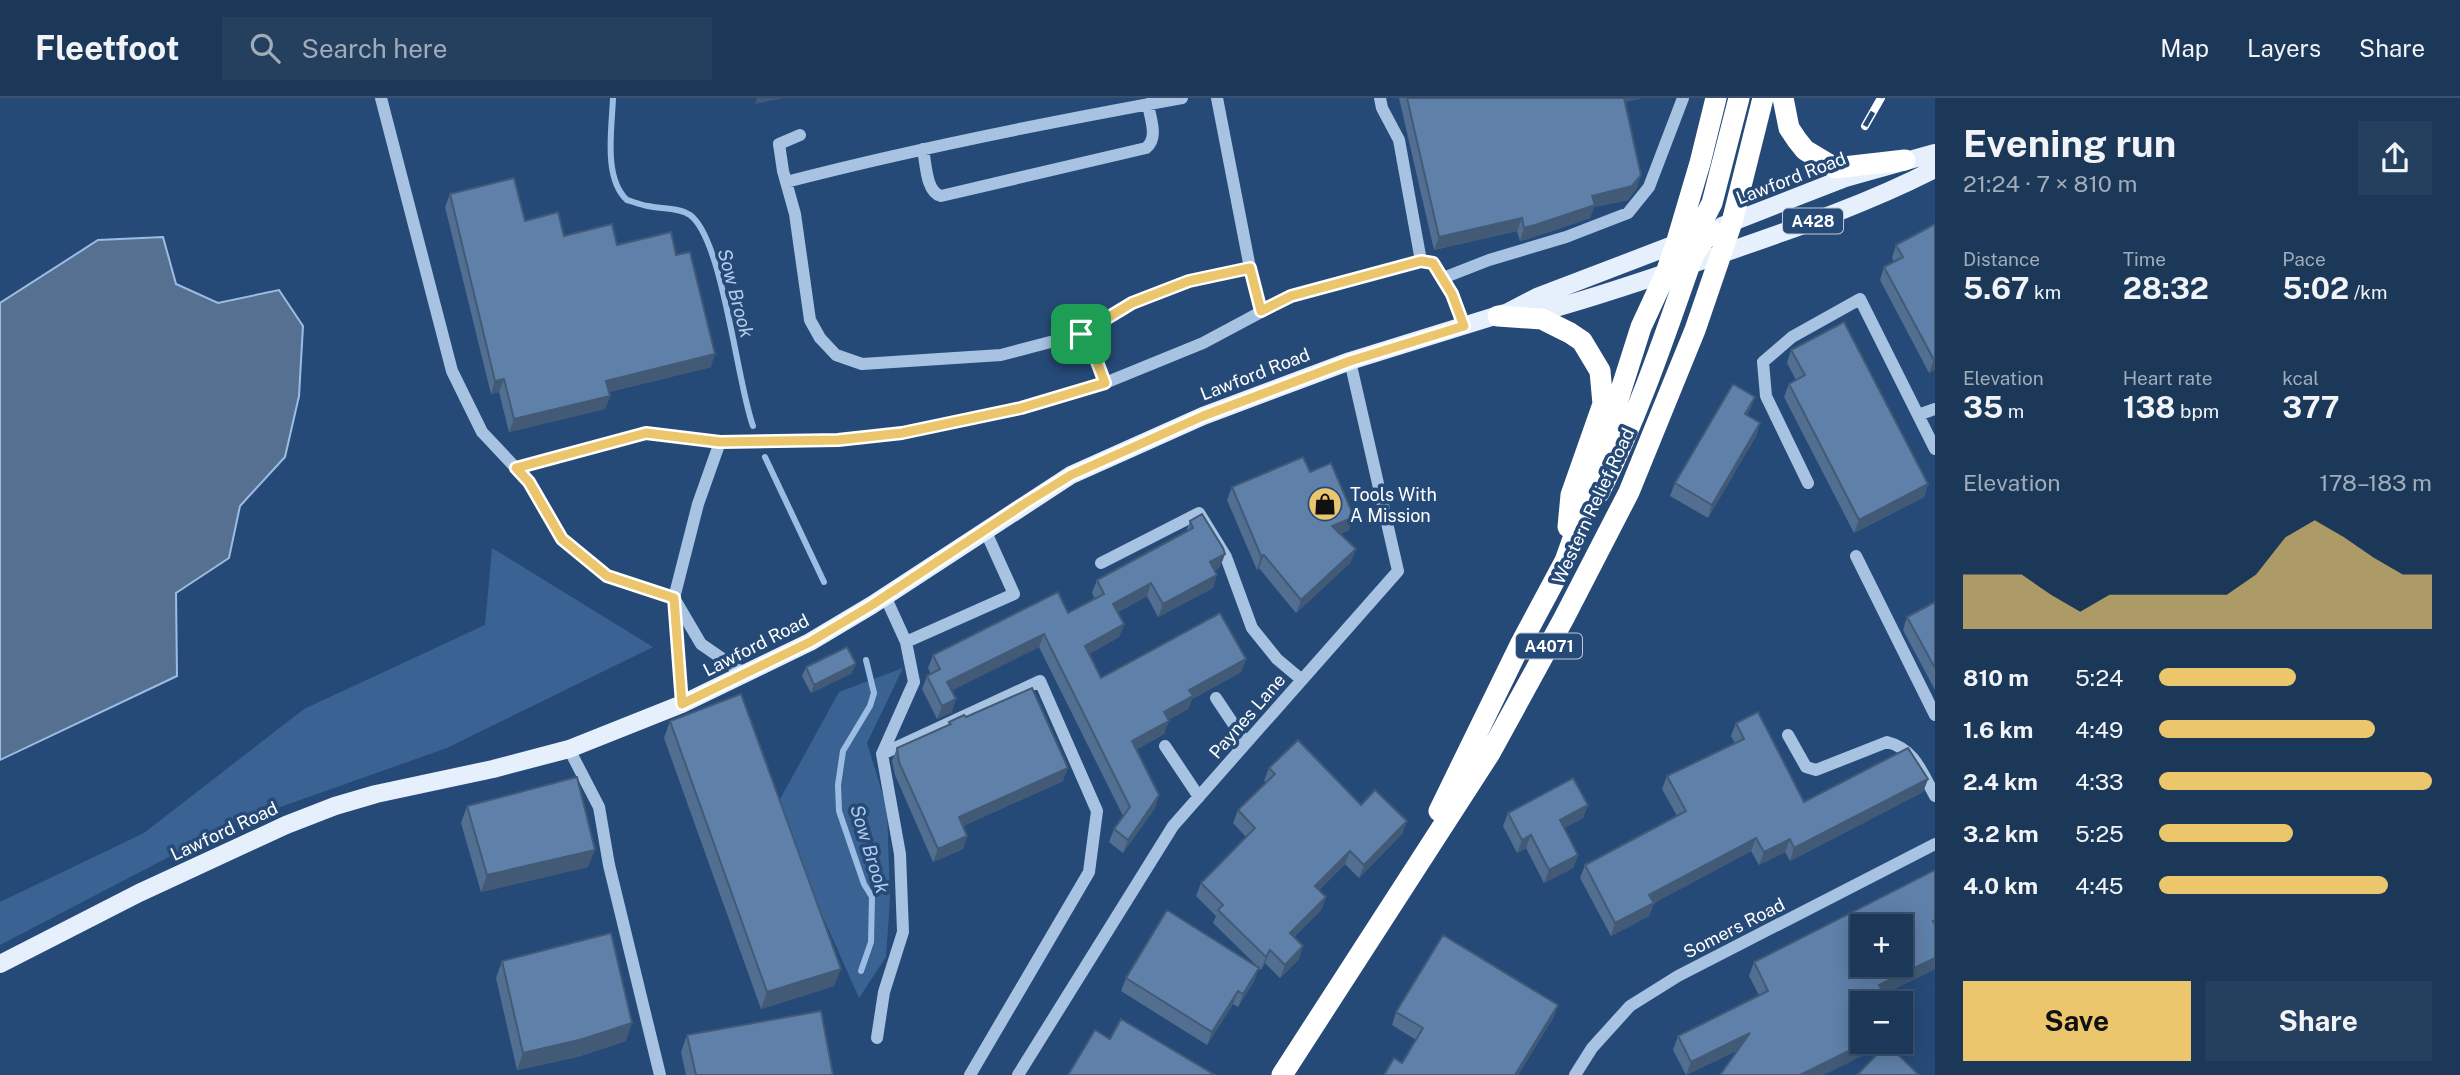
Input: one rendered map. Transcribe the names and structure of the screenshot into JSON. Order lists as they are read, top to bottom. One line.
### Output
{"streets":{"highway":["Western Relief Road","A4071"],"main road":["Lawford Road","A428"],"street":["Paynes Lane","Somers Road"]},"crossings":[["Lawford Road","Western Relief Road"],["Lawford Road","Paynes Lane"]],"water":["Sow Brook"],"places":{"shop":["Tools With A Mission"]},"page":{"header":"Fleetfoot","search":"Search here","nav":["Map","Layers","Share"],"heading":["Evening run","21:24 · 7 × 810 m"],"stats":[["Distance","5.67 km"],["Time","28:32"],["Pace","5:02 /km"],["Elevation","35 m"],["Heart rate","138 bpm"],["kcal","377"]],"chart":["Elevation","178–183 m"],"list":[{"name":"810 m","note":"5:24"},{"name":"1.6 km","note":"4:49"},{"name":"2.4 km","note":"4:33"},{"name":"3.2 km","note":"5:25"},{"name":"4.0 km","note":"4:45"}],"map_buttons":["+","−"],"buttons":["Save","Share"]}}
